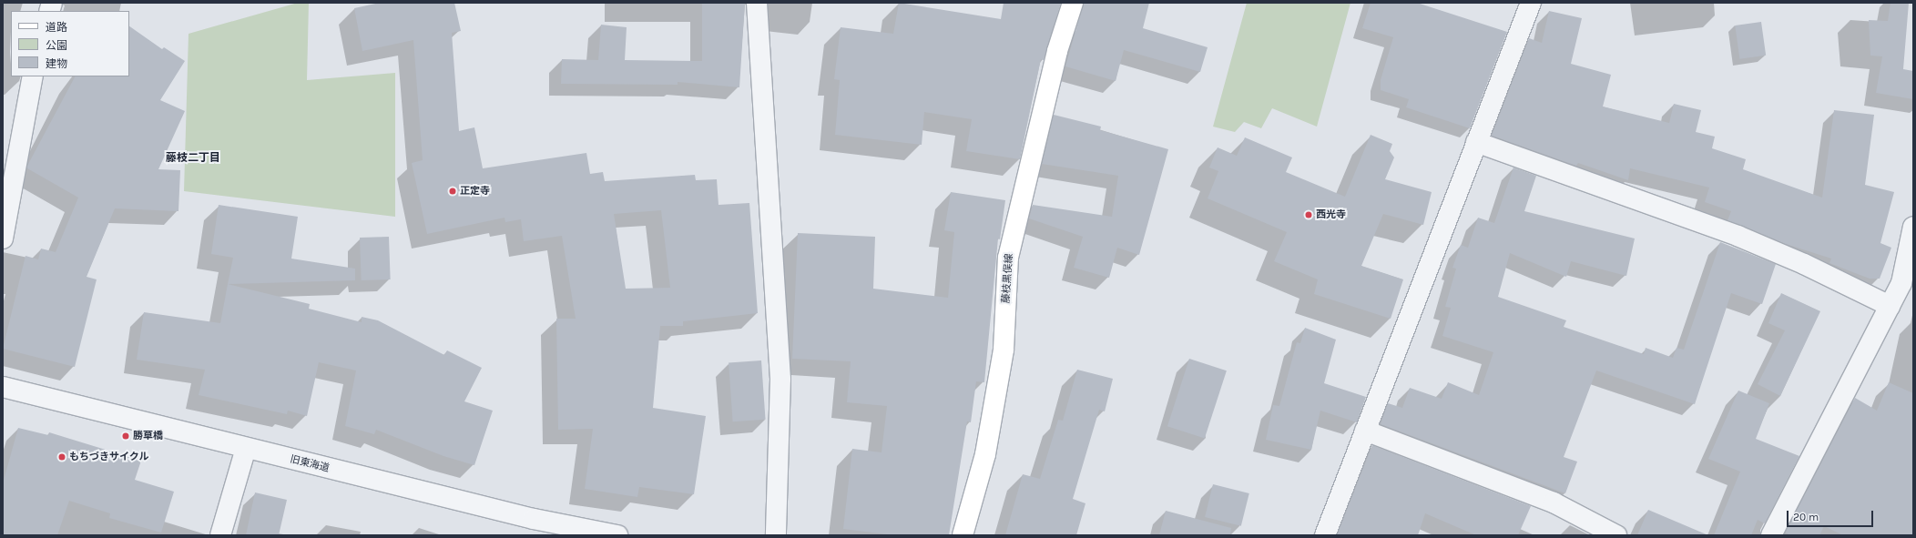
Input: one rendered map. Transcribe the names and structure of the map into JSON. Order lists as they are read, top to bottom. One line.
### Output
{"streets":{"main road":["藤枝黒俣線"],"street":["旧東海道"]},"districts":["藤枝二丁目"],"places":["正定寺","西光寺","勝草橋","もちづきサイクル"],"legend":["道路","公園","建物"],"scale_bar":"20 m"}
